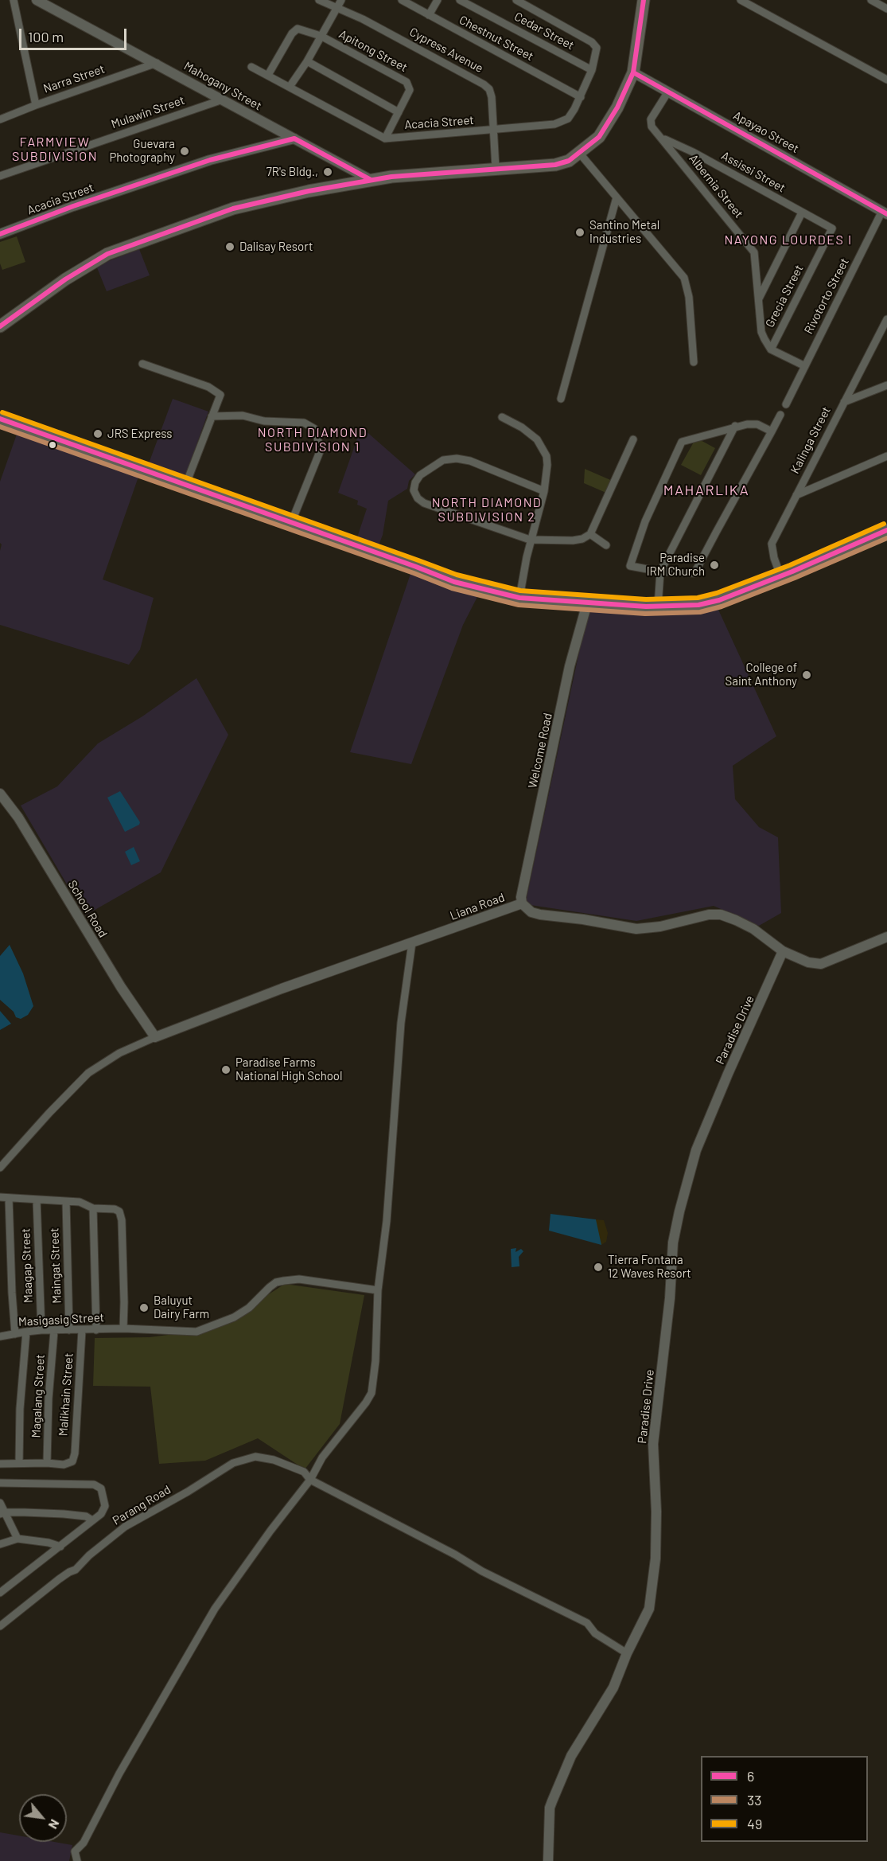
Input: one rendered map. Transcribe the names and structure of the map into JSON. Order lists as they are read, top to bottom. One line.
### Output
{"streets":{"street":["Cedar Street","Chestnut Street","Cypress Avenue","Apitong Street","Narra Street","Mahogany Street","Mulawin Street","Acacia Street","Apayao Street","Assissi Street","Albernia Street","Grecia Street","Rivotorto Street","Kalinga Street","Welcome Road","Liana Road","School Road","Paradise Drive","Maagap Street","Maingat Street","Masigasig Street","Malikhain Street","Magalang Street","Parang Road"]},"crossings":[["Cedar Street","Acacia Street"],["Chestnut Street","Acacia Street"],["Cypress Avenue","Acacia Street"],["Narra Street","Mahogany Street"],["Mahogany Street","Mulawin Street"],["Mahogany Street","Acacia Street"],["Apayao Street","Albernia Street"],["Apayao Street","Rivotorto Street"],["Assissi Street","Albernia Street"],["Assissi Street","Grecia Street"],["Albernia Street","Grecia Street"],["Welcome Road","Liana Road"],["Liana Road","School Road"],["Liana Road","Paradise Drive"],["Paradise Drive","Parang Road"],["Maagap Street","Masigasig Street"],["Maingat Street","Masigasig Street"],["Masigasig Street","Malikhain Street"],["Masigasig Street","Magalang Street"],["Malikhain Street","Magalang Street"]],"districts":["FARMVIEW SUBDIVISION","NAYONG LOURDES I","NORTH DIAMOND SUBDIVISION 1","MAHARLIKA","NORTH DIAMOND SUBDIVISION 2"],"places":["Guevara Photography","7R's Bldg.,","Santino Metal Industries","Dalisay Resort","JRS Express","Paradise IRM Church","College of Saint Anthony","Paradise Farms National High School","Tierra Fontana 12 Waves Resort","Baluyut Dairy Farm"],"lines":["transit line 6","transit line 49","transit line 33"],"legend":["6","33","49"],"scale_bar":"100 m","north":"bottom right"}
